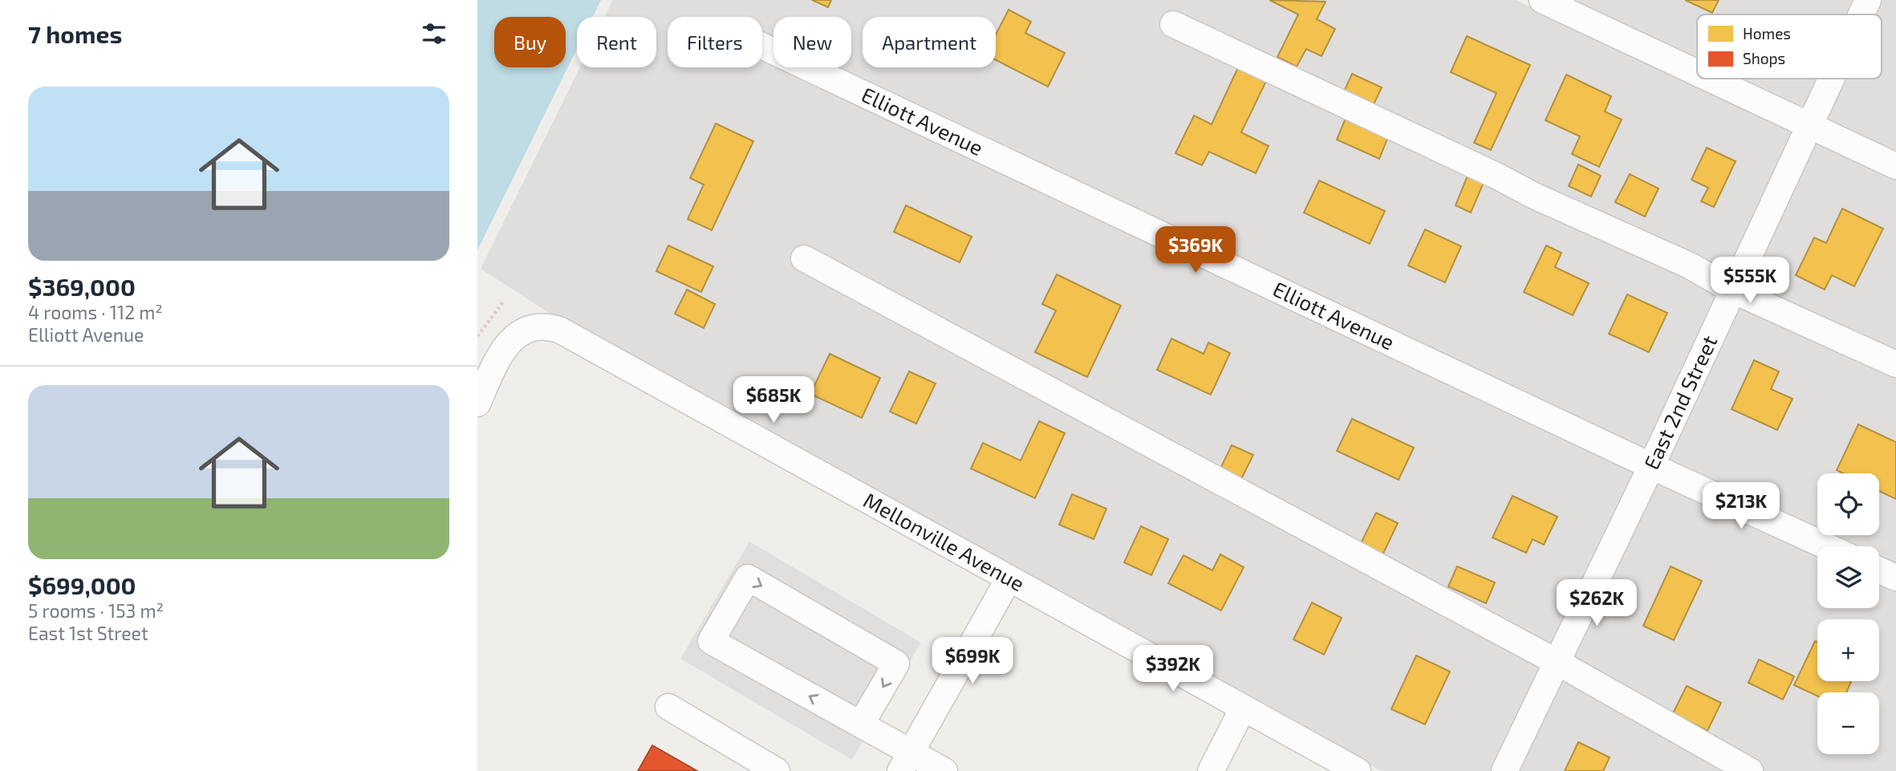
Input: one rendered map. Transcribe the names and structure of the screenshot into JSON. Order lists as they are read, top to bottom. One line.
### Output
{"streets":{"street":["Elliott Avenue","East 2nd Street","Mellonville Avenue"]},"crossings":[["Elliott Avenue","East 2nd Street"]],"legend":["Homes","Shops"],"page":{"heading":"7 homes","chip":["Buy","Rent","Filters","New","Apartment"],"list":[{"name":"$369,000","note":"4 rooms · 112 m² · Elliott Avenue"},{"name":"$699,000","note":"5 rooms · 153 m² · East 1st Street"}],"price":["$369K","$555K","$685K","$213K","$262K","$699K","$392K"],"map_buttons":["+","−"]}}
